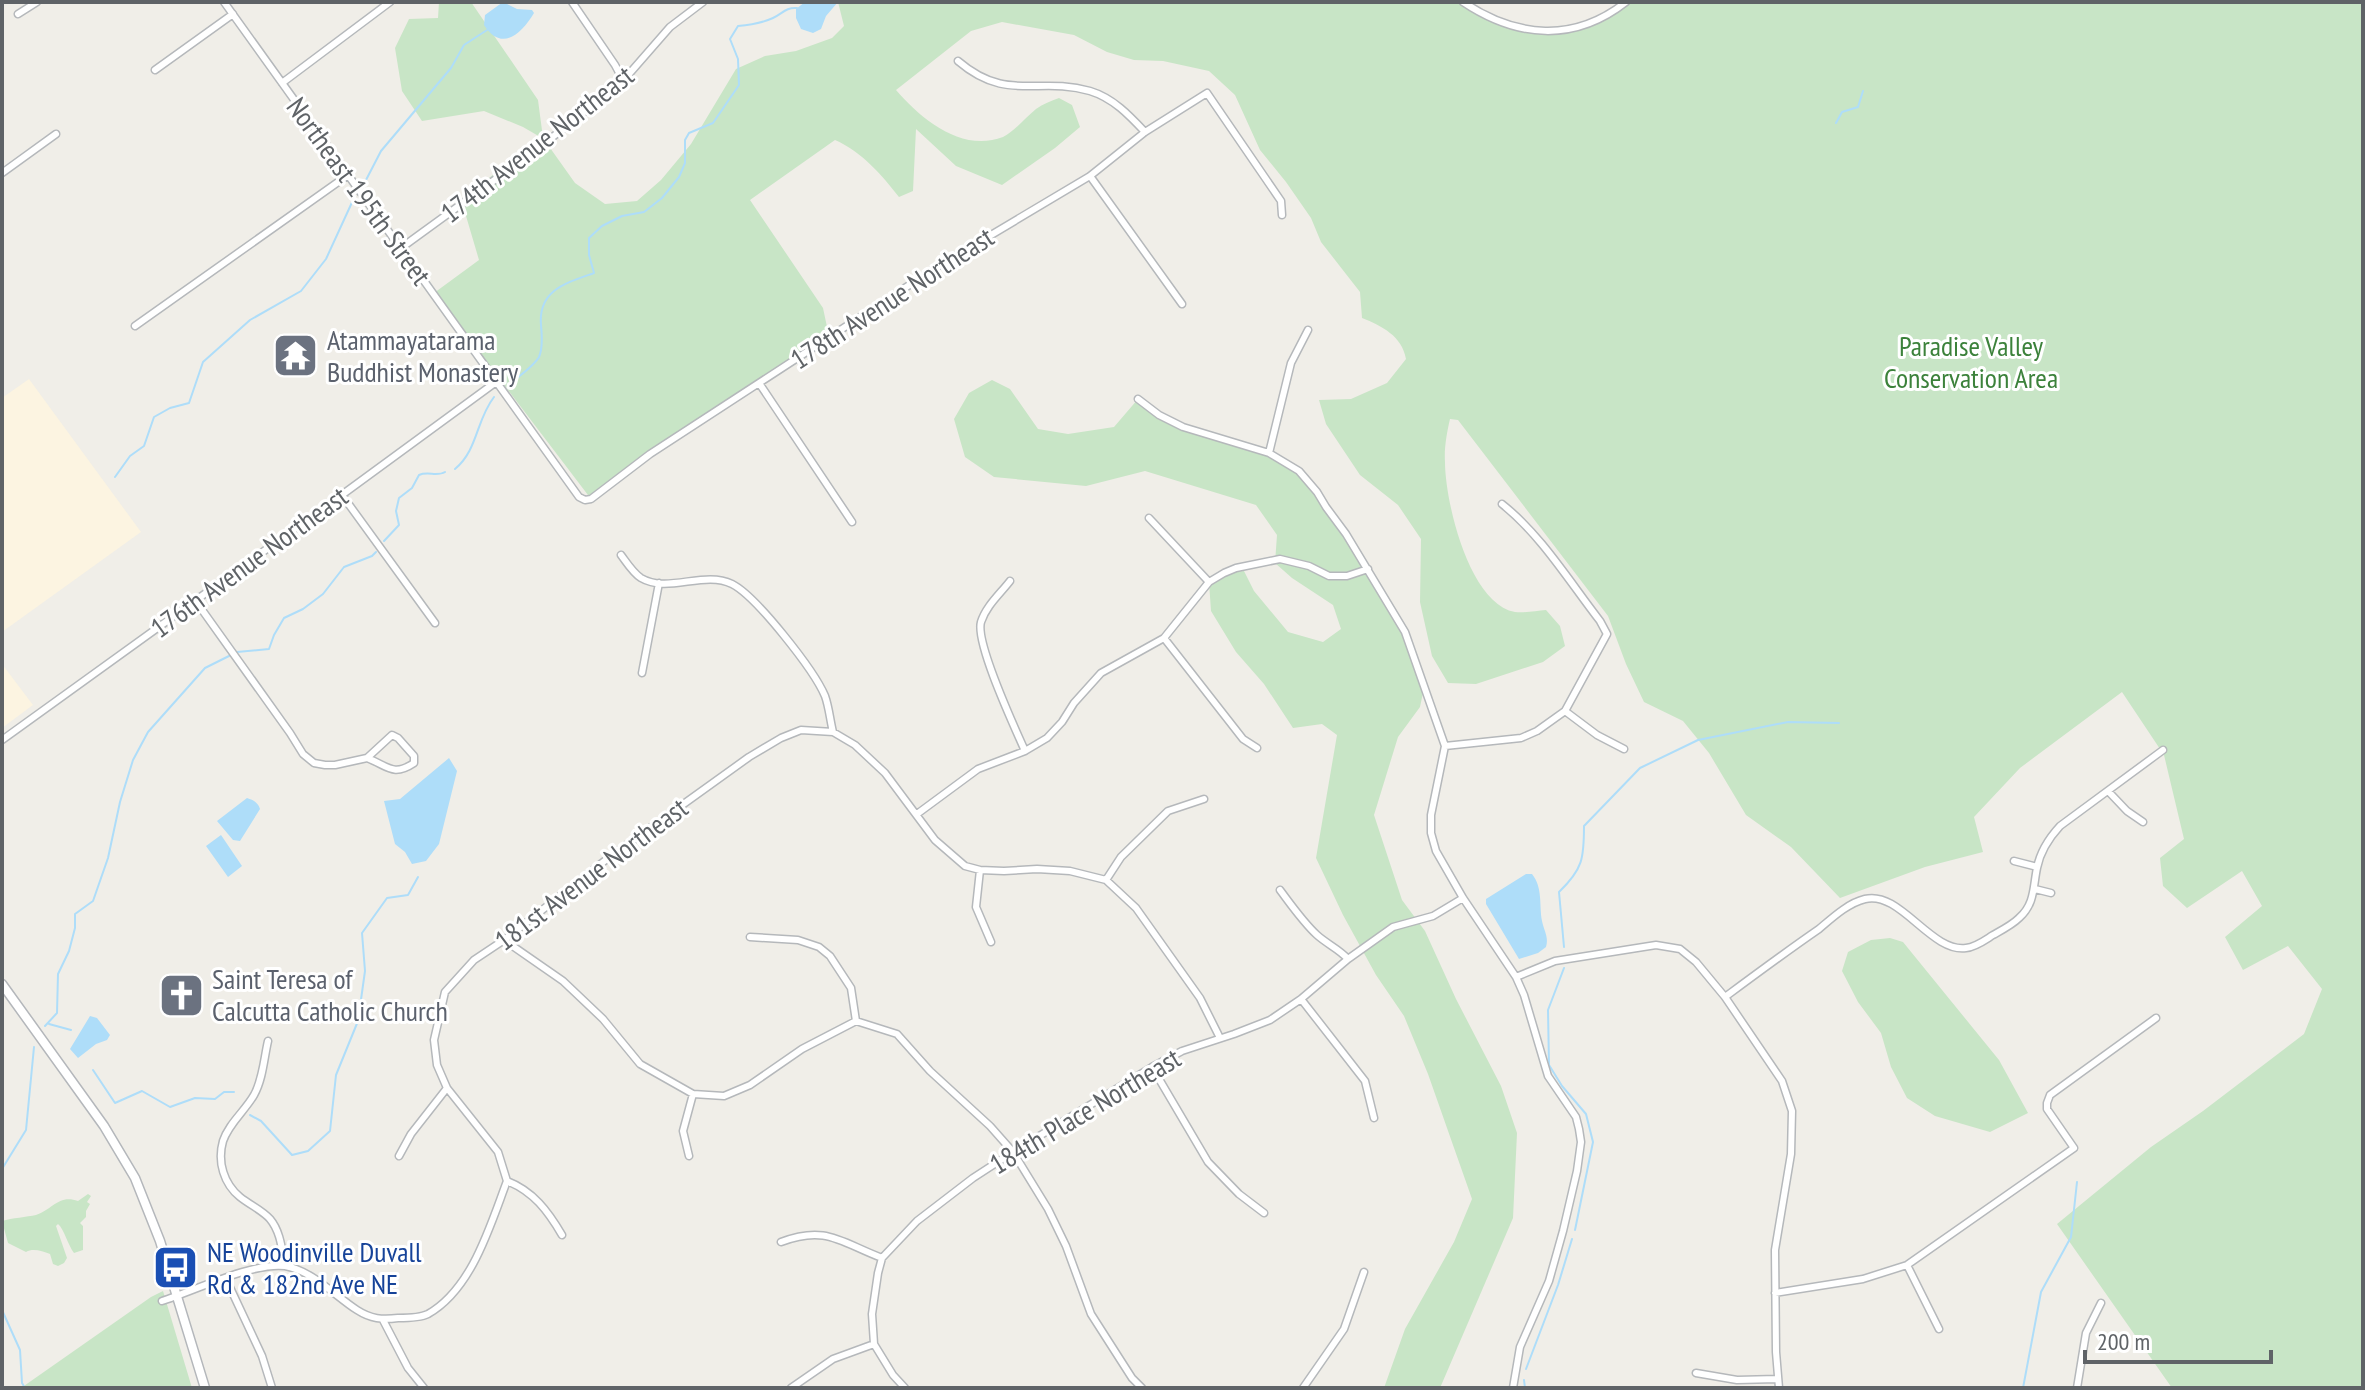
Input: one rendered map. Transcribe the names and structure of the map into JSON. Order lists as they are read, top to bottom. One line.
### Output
{"streets":{"street":["174th Avenue Northeast","Northeast 195th Street","178th Avenue Northeast","176th Avenue Northeast","181st Avenue Northeast","184th Place Northeast"]},"crossings":[["174th Avenue Northeast","Northeast 195th Street"],["Northeast 195th Street","178th Avenue Northeast"],["Northeast 195th Street","176th Avenue Northeast"]],"parks":["Paradise Valley Conservation Area"],"places":{"temple":["Atammayatarama Buddhist Monastery"],"church":["Saint Teresa of Calcutta Catholic Church"],"bus stop":["NE Woodinville Duvall Rd & 182nd Ave NE"]},"scale_bar":"200 m"}
